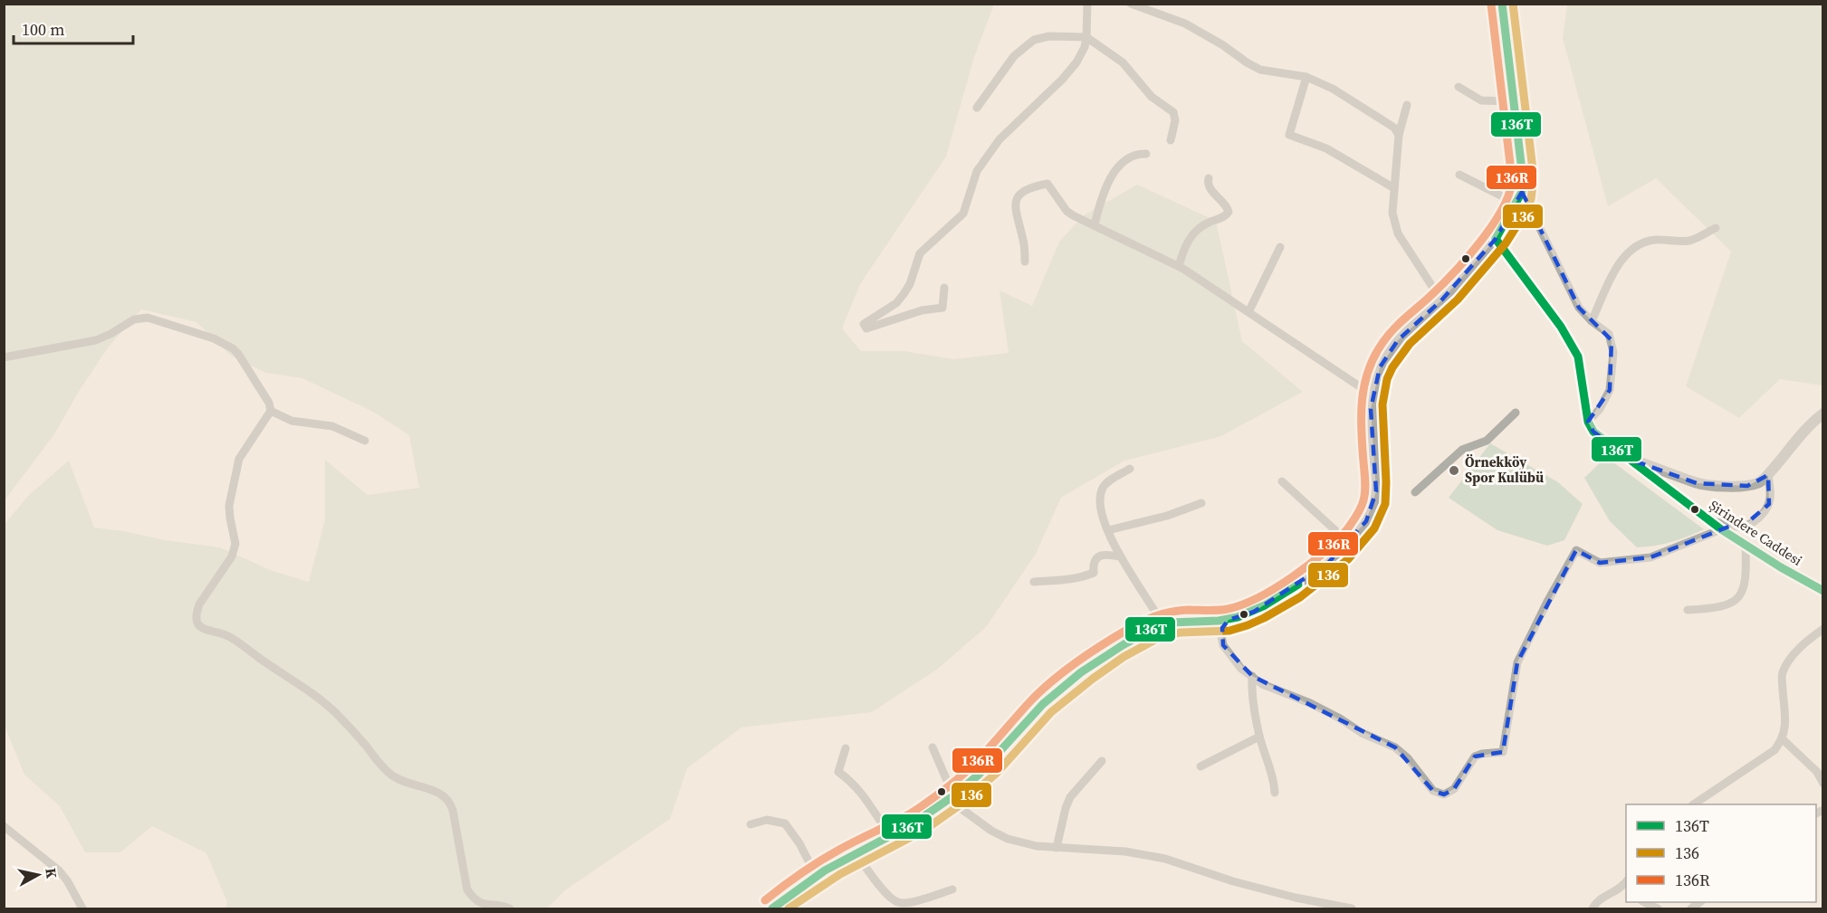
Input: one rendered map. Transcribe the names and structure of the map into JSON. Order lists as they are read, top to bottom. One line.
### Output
{"streets":{"street":["Şirindere Caddesi"]},"places":["Örnekköy Spor Kulübü"],"lines":["transit line 136T","transit line 136","transit line 136R"],"legend":["136T","136","136R"],"scale_bar":"100 m","north":"right"}
